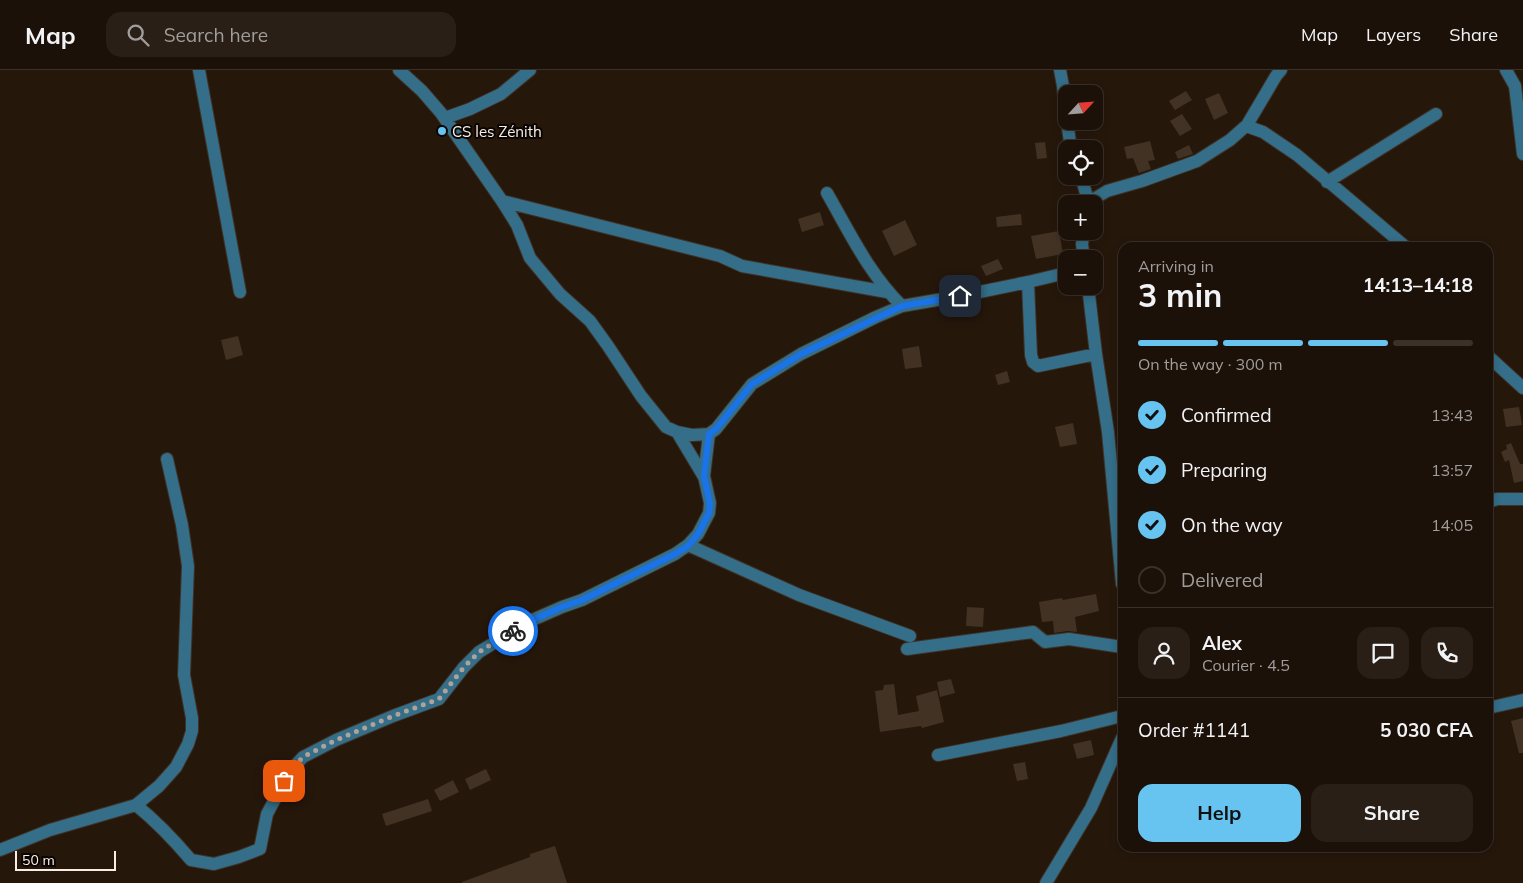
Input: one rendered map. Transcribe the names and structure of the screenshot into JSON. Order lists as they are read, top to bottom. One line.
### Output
{"places":["CS les Zénith"],"scale_bar":"50 m","north":"top right","page":{"header":"Map","search":"Search here","nav":["Map","Layers","Share"],"map_buttons":["+","−"],"heading":["3 min","Arriving in","14:13–14:18"],"panel":["Alex","Courier · 4.5","Order #1141","5 030 CFA"],"bar":"On the way · 300 m","list":[["Confirmed","13:43"],["Preparing","13:57"],["On the way","14:05"],"Delivered"],"buttons":["Help","Share"],"scale":"50 m"}}
